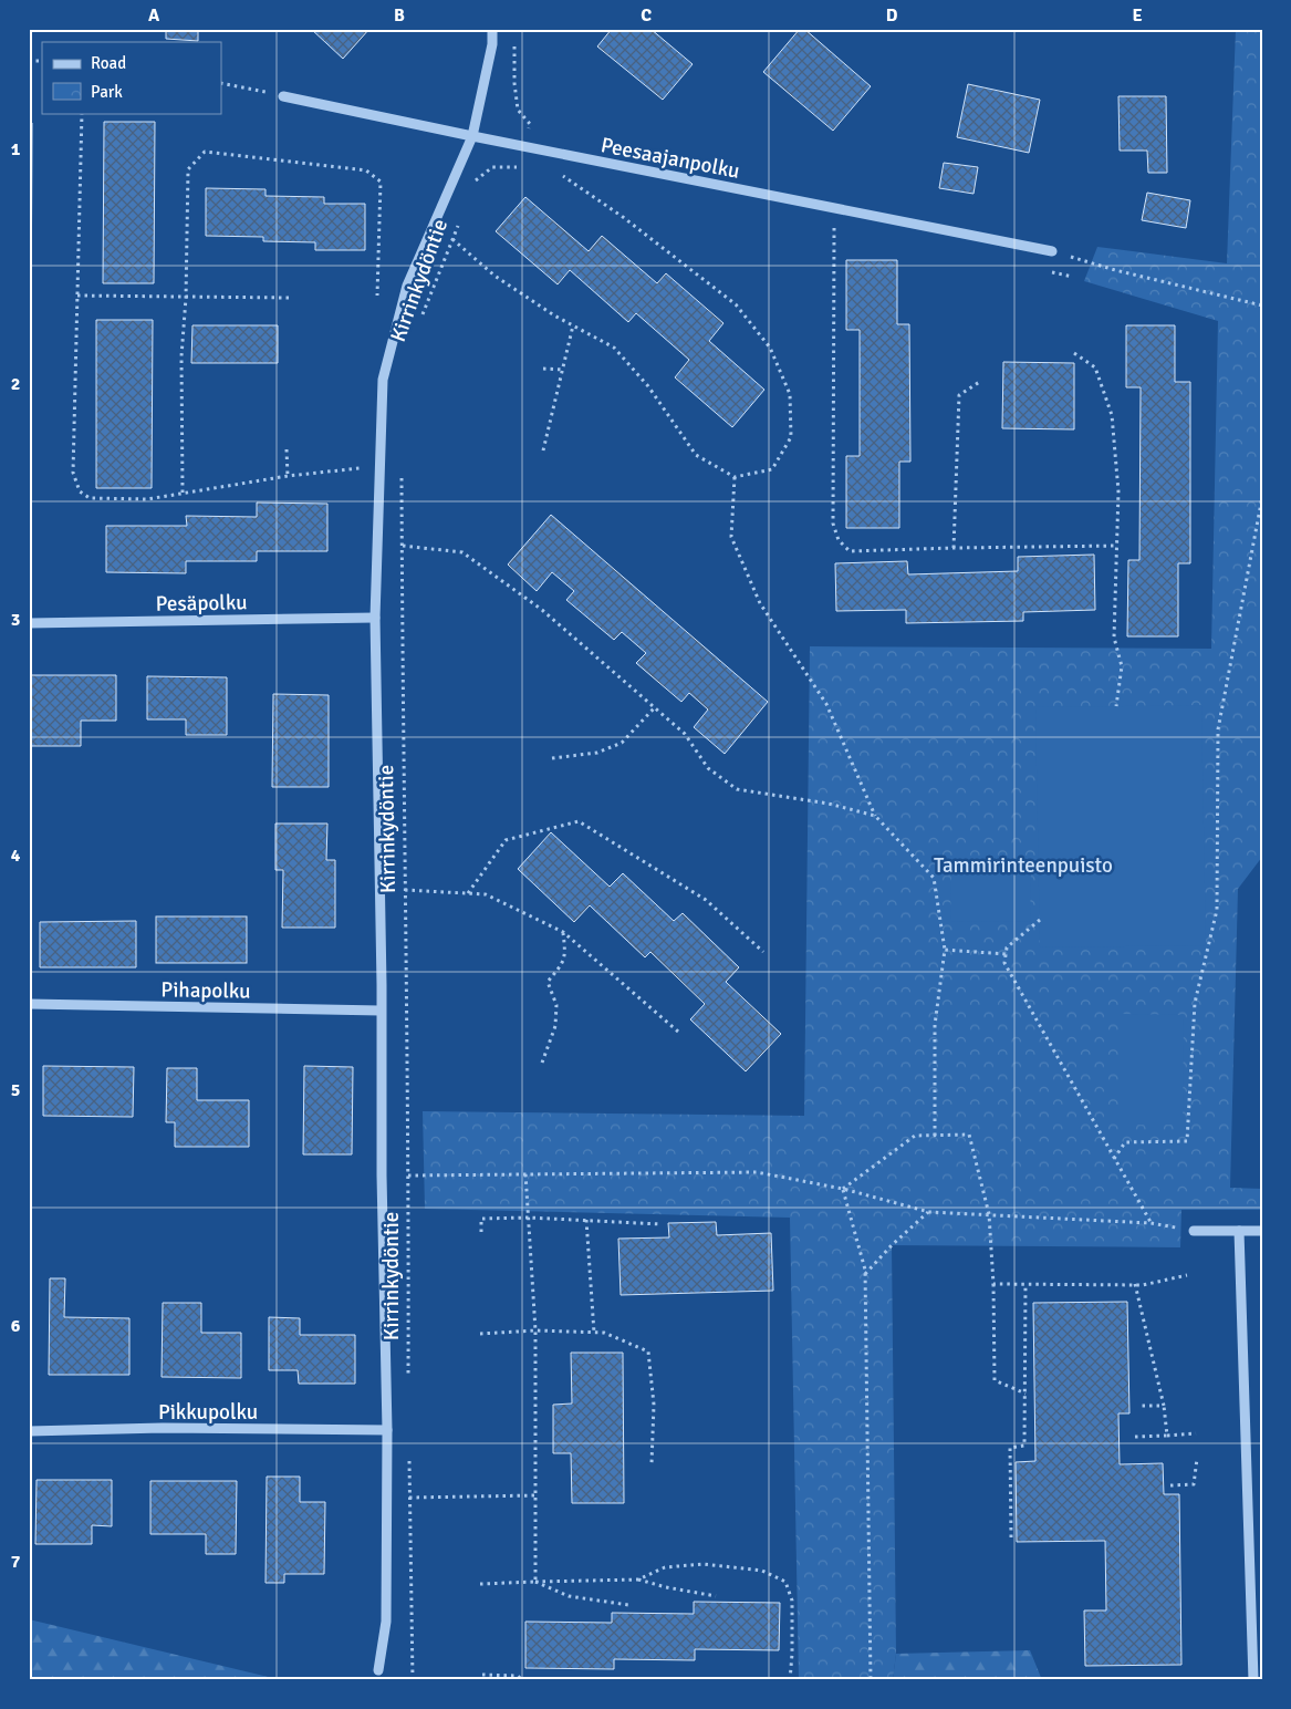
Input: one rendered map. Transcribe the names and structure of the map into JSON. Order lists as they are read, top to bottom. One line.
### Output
{"streets":{"street":["Peesaajanpolku","Kirrinkydöntie","Pesäpolku","Pihapolku","Pikkupolku"]},"crossings":[["Peesaajanpolku","Kirrinkydöntie"],["Kirrinkydöntie","Pesäpolku"],["Kirrinkydöntie","Pihapolku"],["Kirrinkydöntie","Pikkupolku"]],"parks":["Tammirinteenpuisto"],"legend":["Road","Park"],"grid":{"columns":["A","B","C","D","E"],"rows":["1","2","3","4","5","6","7"]}}
